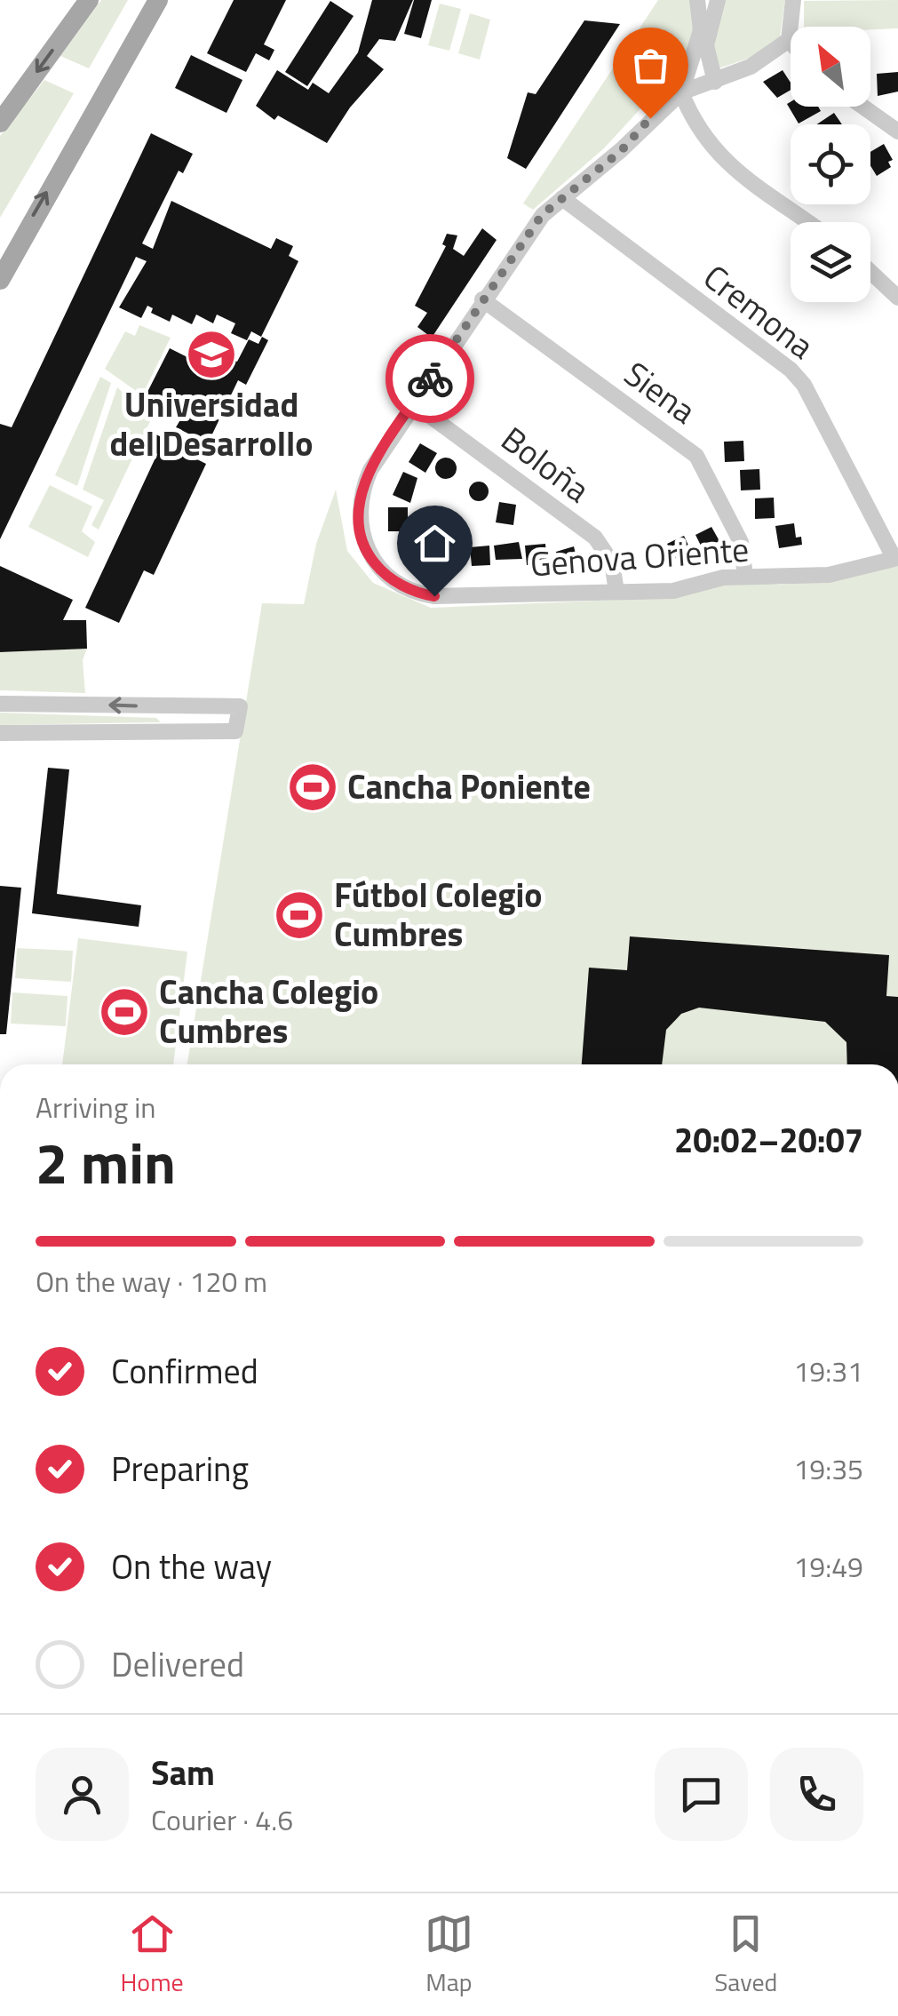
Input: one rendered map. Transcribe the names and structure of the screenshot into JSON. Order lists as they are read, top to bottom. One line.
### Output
{"streets":{"street":["Cremona","Siena","Boloña","Genova Oriente"]},"crossings":[["Cremona","Genova Oriente"],["Siena","Genova Oriente"],["Boloña","Genova Oriente"]],"places":{"school or university":["Universidad del Desarrollo"],"sports":["Cancha Poniente","Fútbol Colegio Cumbres","Cancha Colegio Cumbres"]},"north":"top left","page":{"heading":["2 min","Arriving in","20:02–20:07"],"panel":["Sam","Courier · 4.6"],"bar":"On the way · 120 m","list":[["Confirmed","19:31"],["Preparing","19:35"],["On the way","19:49"],"Delivered"],"tabs":["Home","Map","Saved"]}}
